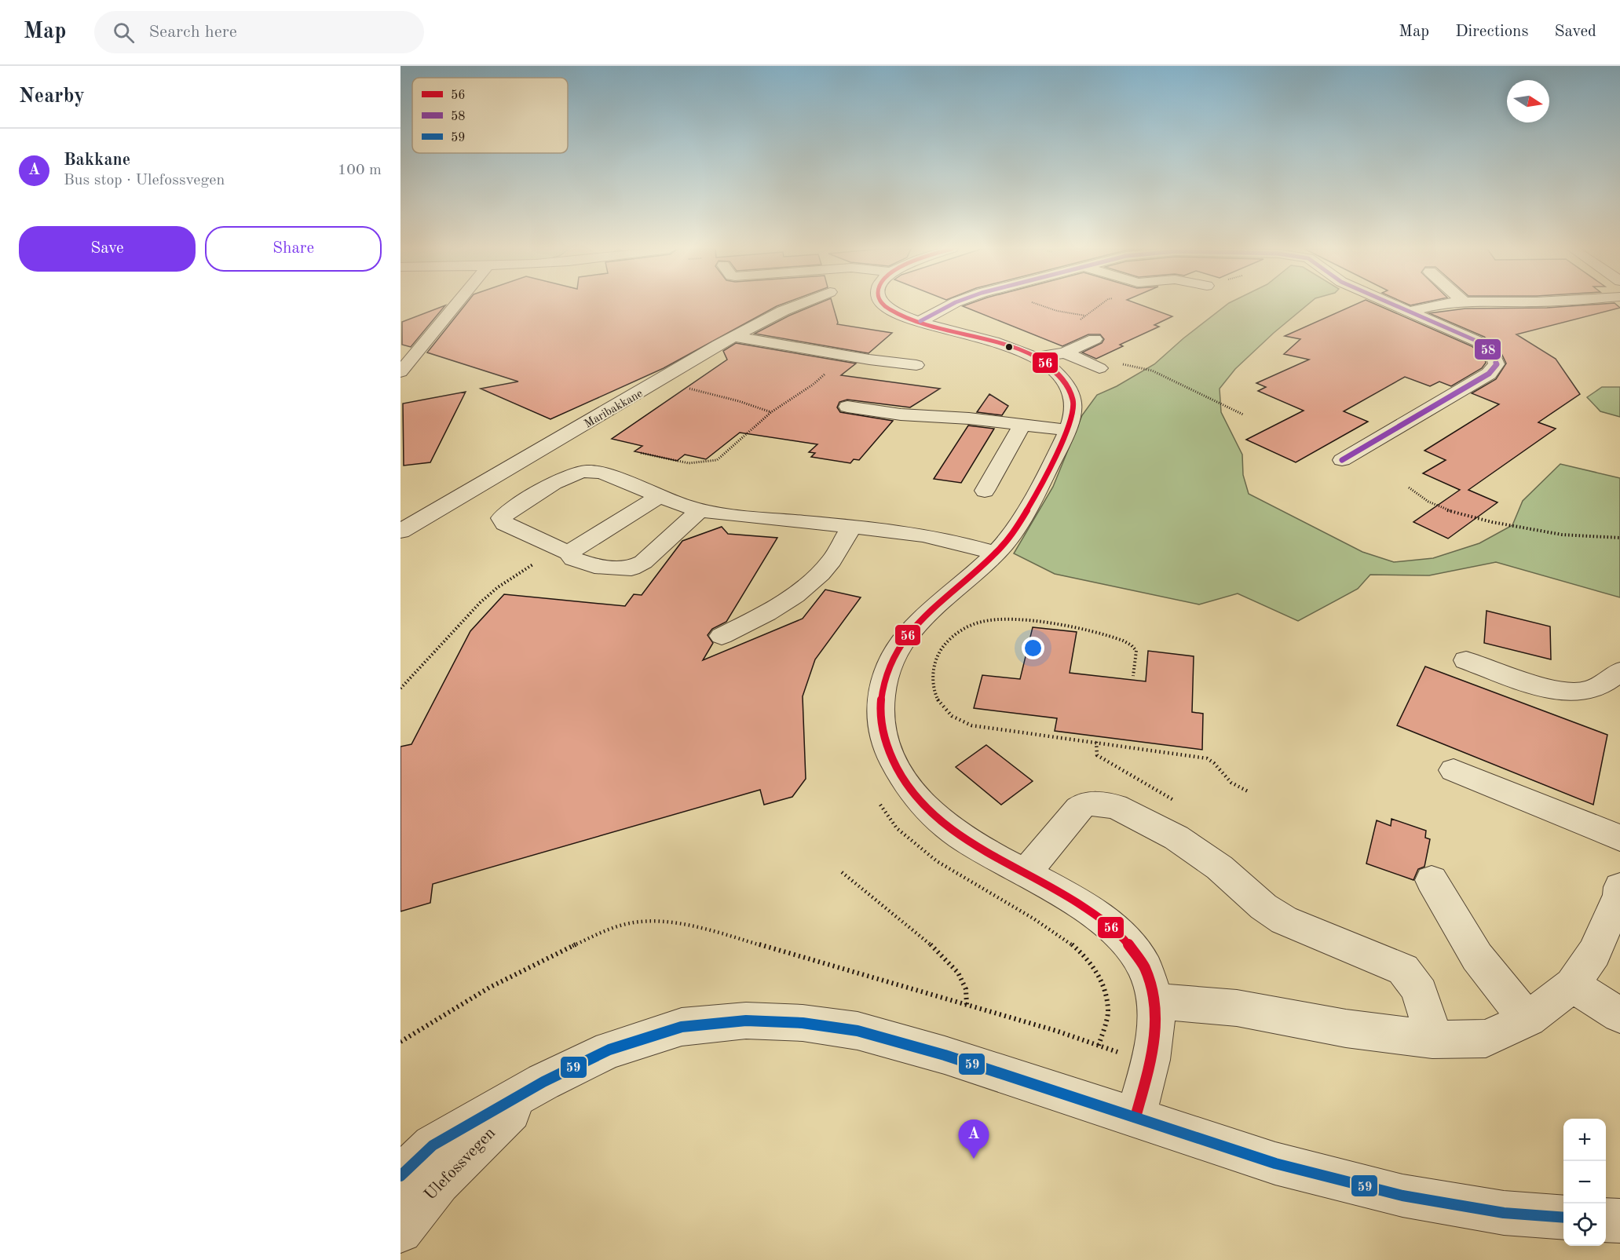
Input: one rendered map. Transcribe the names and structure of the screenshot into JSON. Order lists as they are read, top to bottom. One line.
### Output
{"streets":{"street":["Maribakkane","Ulefossvegen"]},"lines":["transit line 56","transit line 58","transit line 59"],"legend":["56","58","59"],"north":"right","page":{"header":"Map","search":"Search here","nav":["Map","Directions","Saved"],"heading":"Nearby","list":[{"mark":"A","name":"Bakkane","note":"Bus stop · Ulefossvegen","value":"100 m"}],"buttons":["Save","Share"],"map_buttons":["+","−"],"pins":"A"}}
